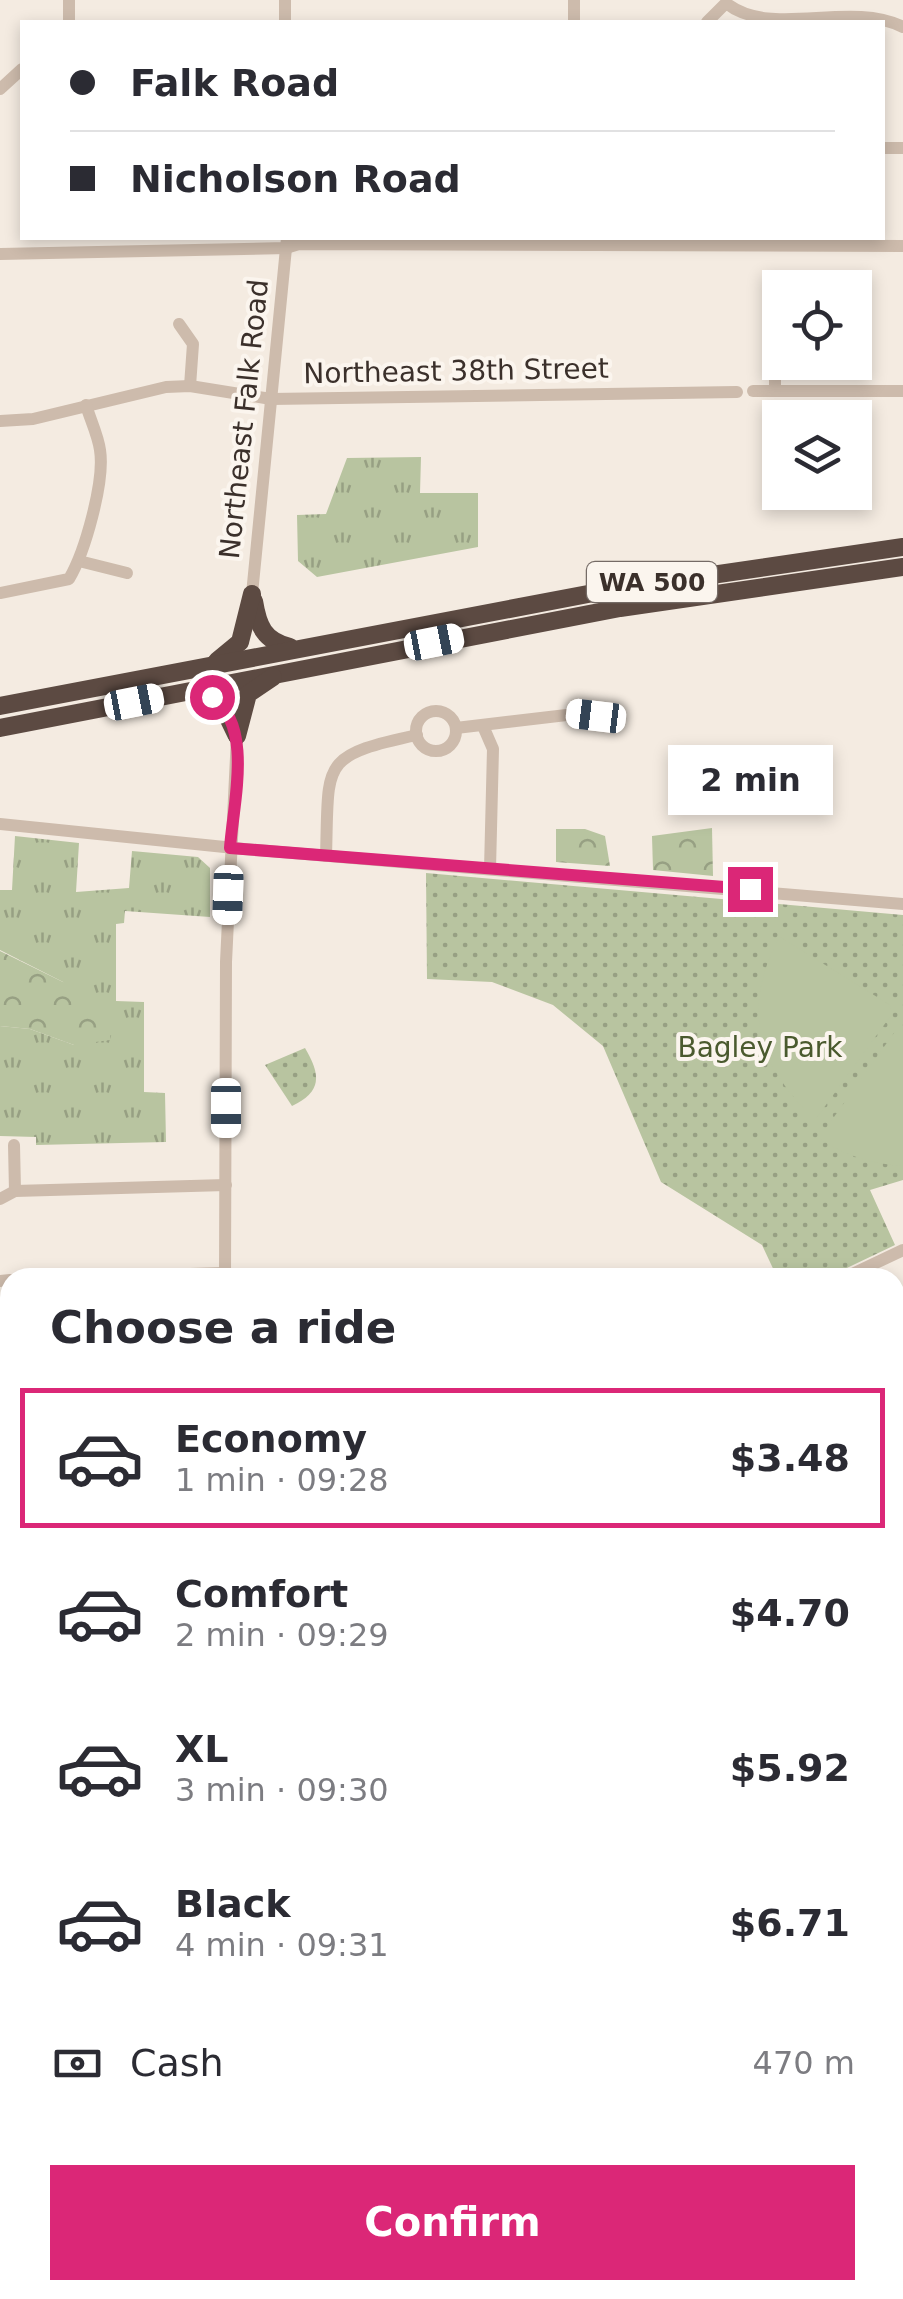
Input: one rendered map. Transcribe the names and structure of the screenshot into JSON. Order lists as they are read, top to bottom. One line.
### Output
{"streets":{"highway":["WA 500"],"street":["Northeast 38th Street","Northeast Falk Road"]},"crossings":[["Northeast 38th Street","Northeast Falk Road"]],"parks":["Bagley Park"],"page":{"banner":["Falk Road","Nicholson Road"],"bubble":"2 min","heading":"Choose a ride","list":[{"name":"Economy","note":"1 min · 09:28","value":"$3.48"},{"name":"Comfort","note":"2 min · 09:29","value":"$4.70"},{"name":"XL","note":"3 min · 09:30","value":"$5.92"},{"name":"Black","note":"4 min · 09:31","value":"$6.71"}],"pay":["Cash","470 m"],"buttons":"Confirm"}}
